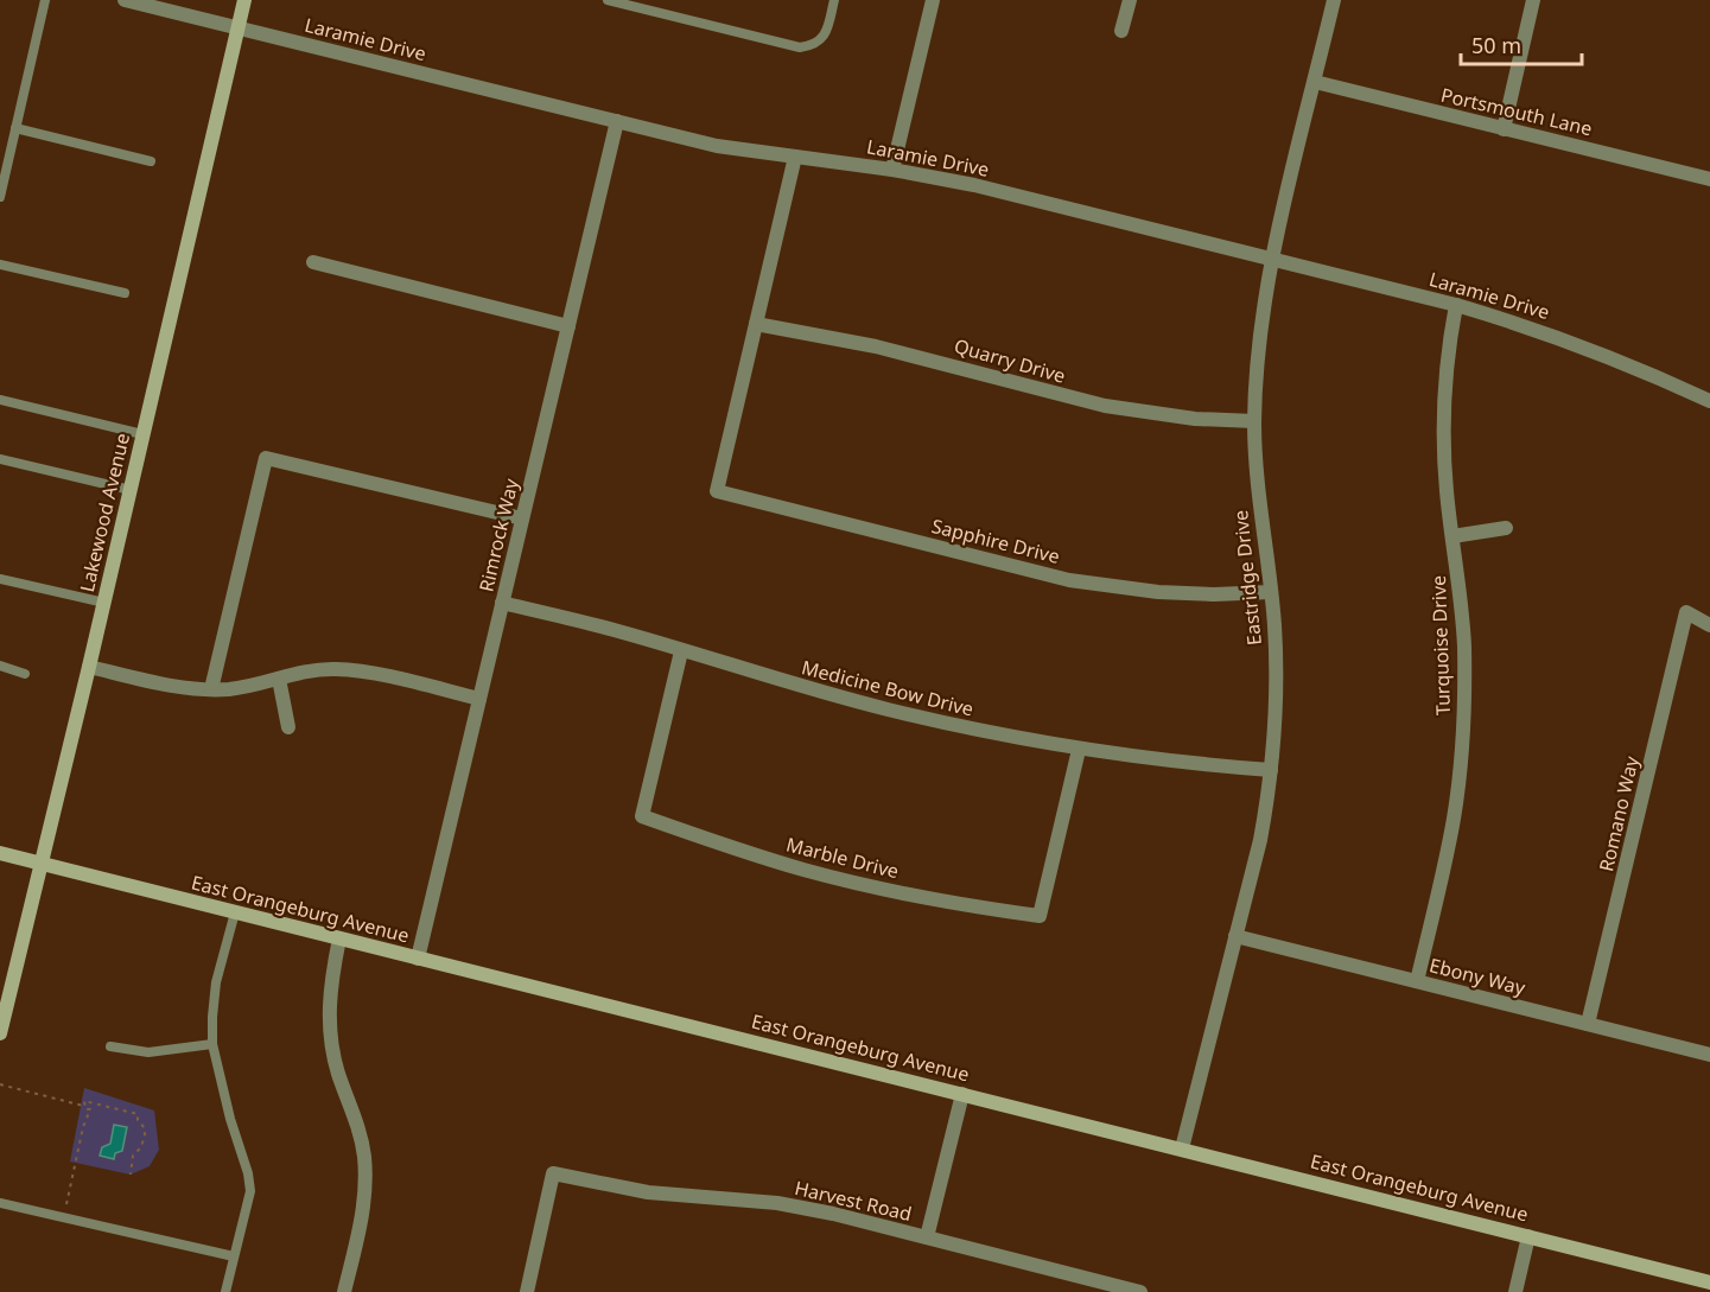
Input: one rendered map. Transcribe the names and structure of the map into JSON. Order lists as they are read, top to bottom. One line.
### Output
{"streets":{"street":["Laramie Drive","Portsmouth Lane","Quarry Drive","Lakewood Avenue","Rimrock Way","Sapphire Drive","Eastridge Drive","Turquoise Drive","Medicine Bow Drive","Romano Way","Marble Drive","East Orangeburg Avenue","Ebony Way","Harvest Road"]},"crossings":[["Laramie Drive","Lakewood Avenue"],["Laramie Drive","Rimrock Way"],["Laramie Drive","Eastridge Drive"],["Laramie Drive","Turquoise Drive"],["Portsmouth Lane","Eastridge Drive"],["Quarry Drive","Sapphire Drive"],["Quarry Drive","Eastridge Drive"],["Lakewood Avenue","East Orangeburg Avenue"],["Rimrock Way","Medicine Bow Drive"],["Rimrock Way","East Orangeburg Avenue"],["Sapphire Drive","Eastridge Drive"],["Eastridge Drive","Medicine Bow Drive"],["Eastridge Drive","East Orangeburg Avenue"],["Eastridge Drive","Ebony Way"],["Turquoise Drive","Ebony Way"],["Medicine Bow Drive","Marble Drive"],["Romano Way","Ebony Way"]],"scale_bar":"50 m"}
